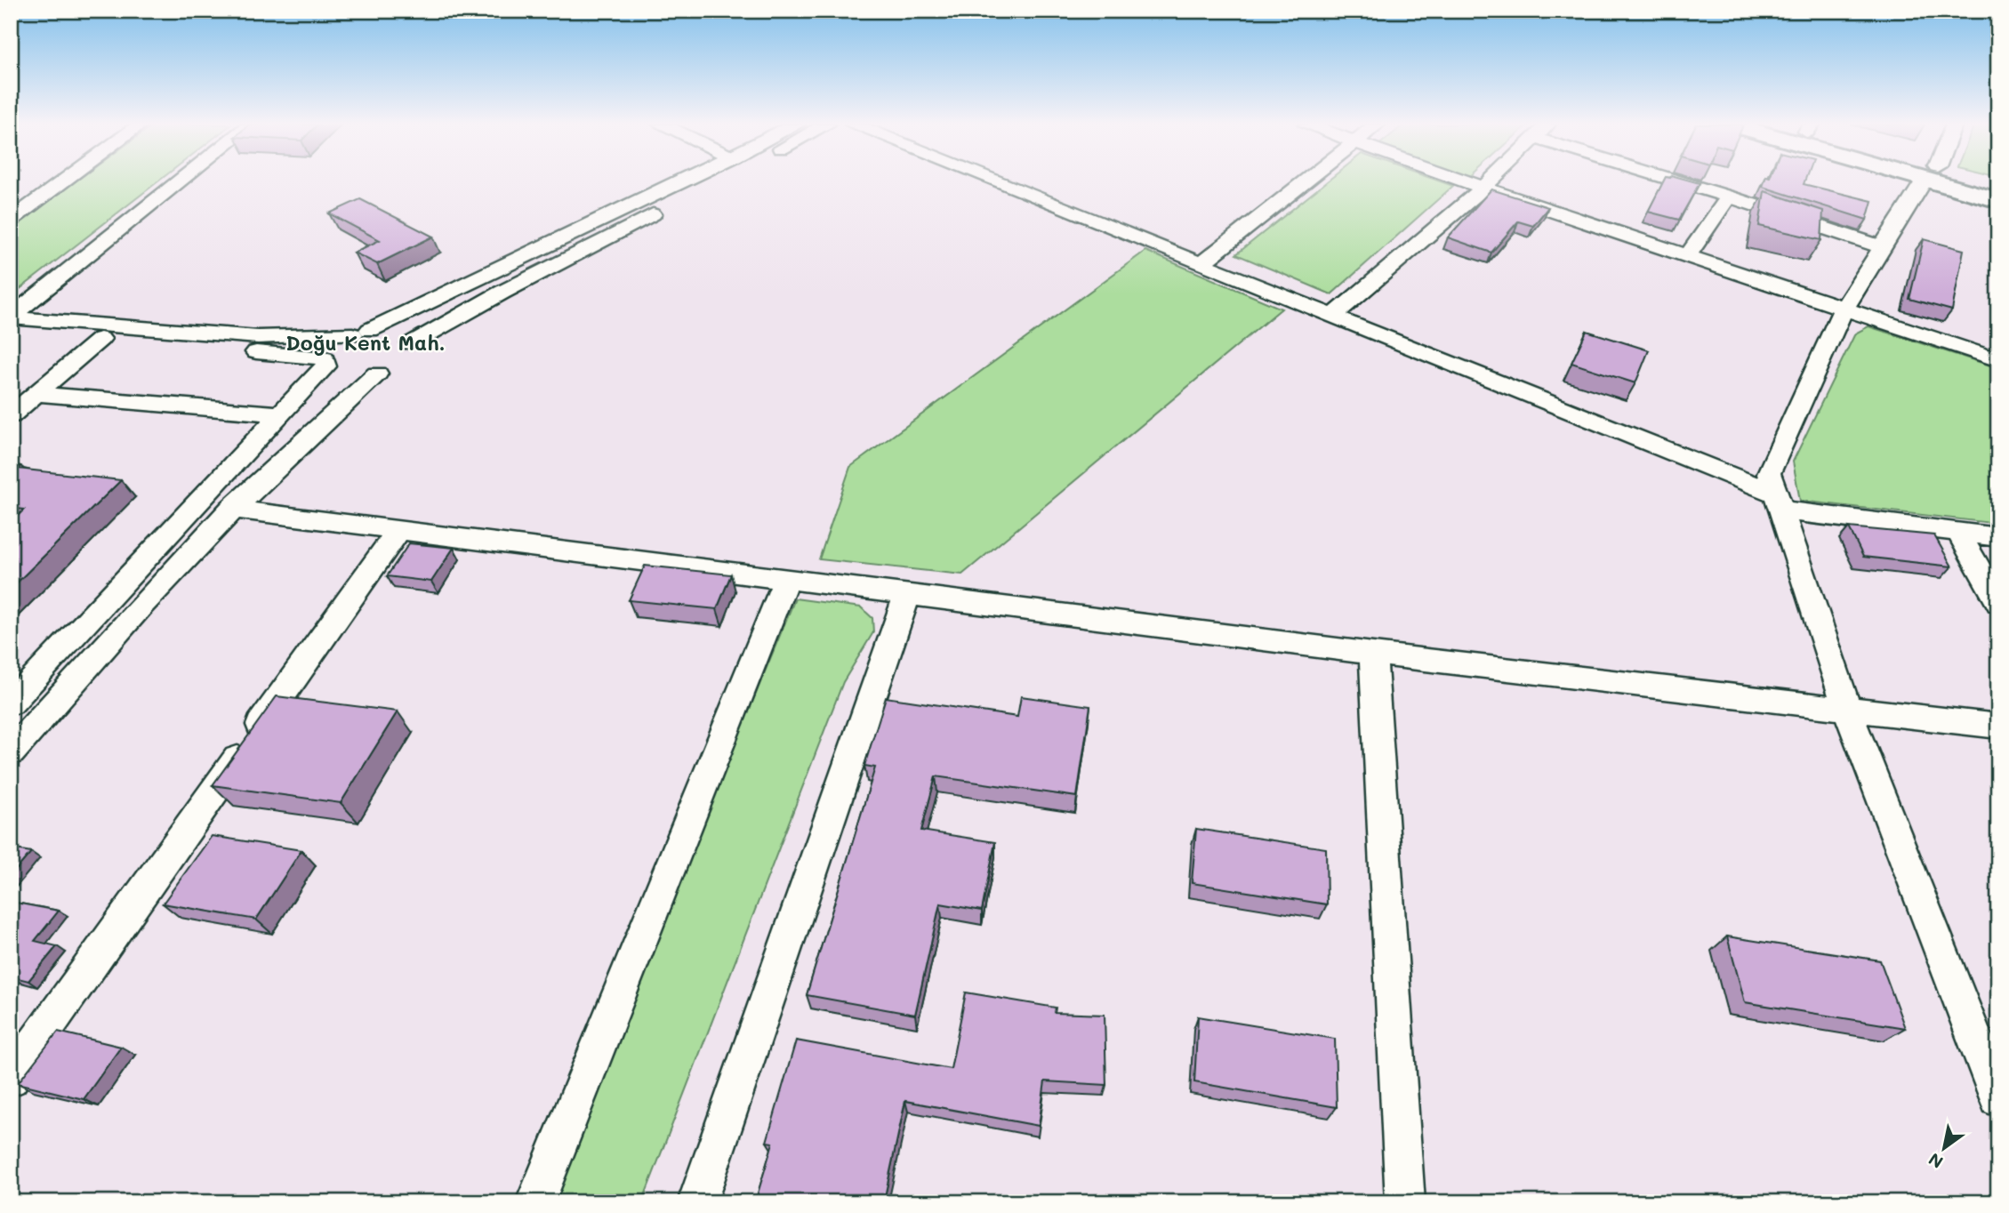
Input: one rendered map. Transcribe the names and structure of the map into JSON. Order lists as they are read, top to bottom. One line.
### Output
{"districts":["Doğu Kent Mah."],"north":"bottom left"}
